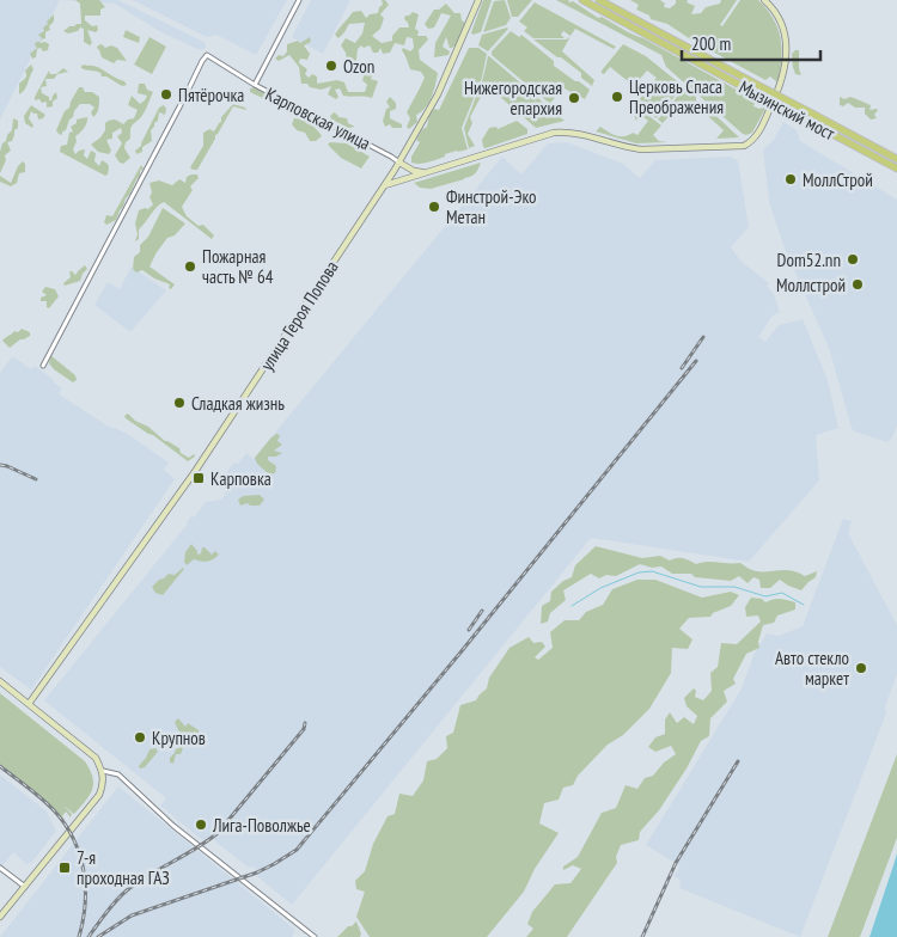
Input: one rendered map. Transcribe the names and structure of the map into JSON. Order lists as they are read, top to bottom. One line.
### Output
{"streets":{"main road":["Мызинский мост"],"street":["Карповская улица","улица Героя Попова"]},"crossings":[["Карповская улица","улица Героя Попова"]],"places":{"other":["Ozon","Пятёрочка","Церковь Спаса Преображения","Нижегородская епархия","МоллСтрой","Финстрой-Эко Метан","Dom52.nn","Пожарная часть № 64","Моллcтрой","Сладкая жизнь","Авто стекло маркет","Крупнов","Лига-Поволжье"],"transit":["Карповка","7-я проходная ГАЗ"]},"scale_bar":"200 m"}
